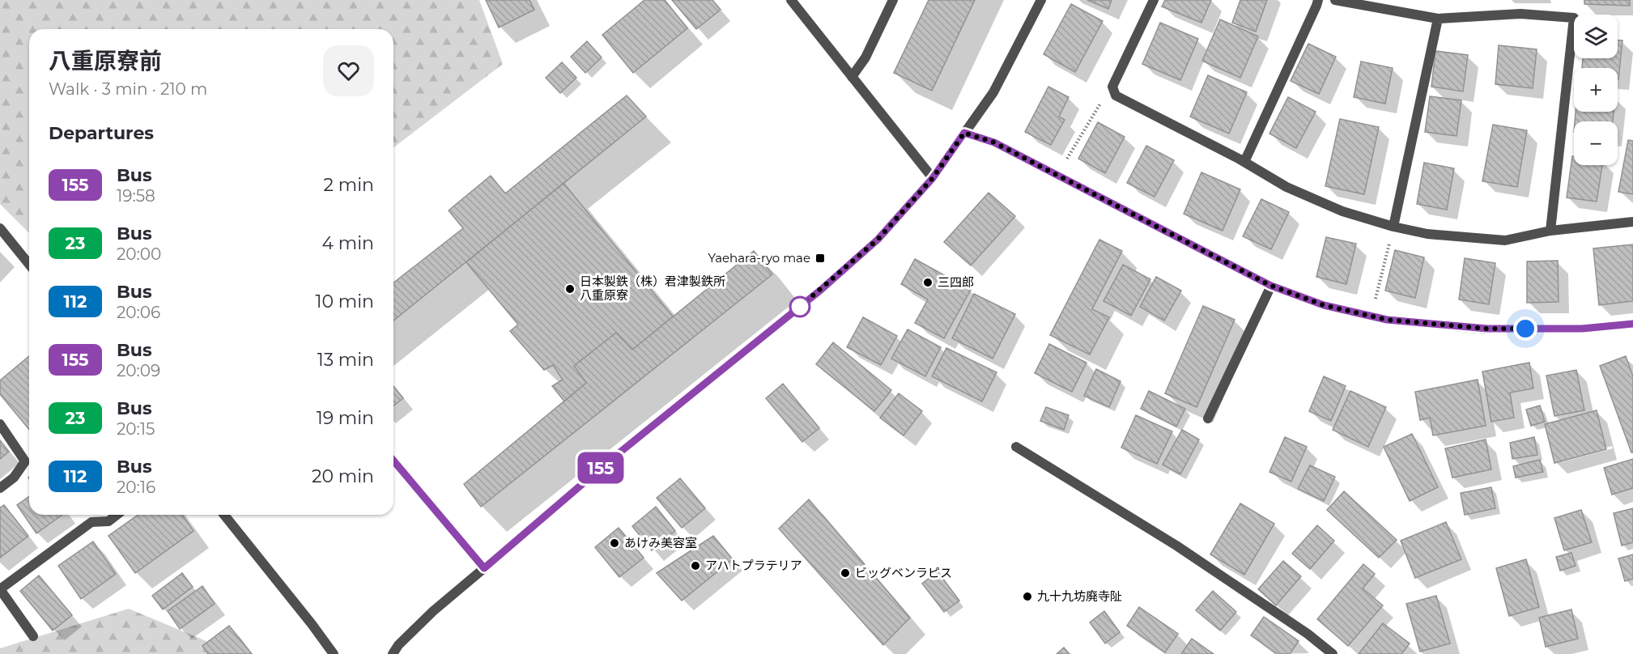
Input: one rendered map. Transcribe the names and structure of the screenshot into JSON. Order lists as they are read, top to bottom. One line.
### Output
{"places":{"transit":["Yaehara-ryo mae"],"other":["三四郎","日本製鉄（株）君津製鉄所 八重原寮","あけみ美容室","アハトプラテリア","ビッグベンラピス","九十九坊廃寺阯"]},"lines":["bus line 155"],"page":{"on_map":"155","map_buttons":["+","−"],"heading":[["八重原寮前","Walk · 3 min · 210 m"],"Departures"],"list":[{"mark":"155","name":"Bus","note":"19:58","value":"2 min"},{"mark":"23","name":"Bus","note":"20:00","value":"4 min"},{"mark":"112","name":"Bus","note":"20:06","value":"10 min"},{"mark":"155","name":"Bus","note":"20:09","value":"13 min"},{"mark":"23","name":"Bus","note":"20:15","value":"19 min"},{"mark":"112","name":"Bus","note":"20:16","value":"20 min"}]}}
